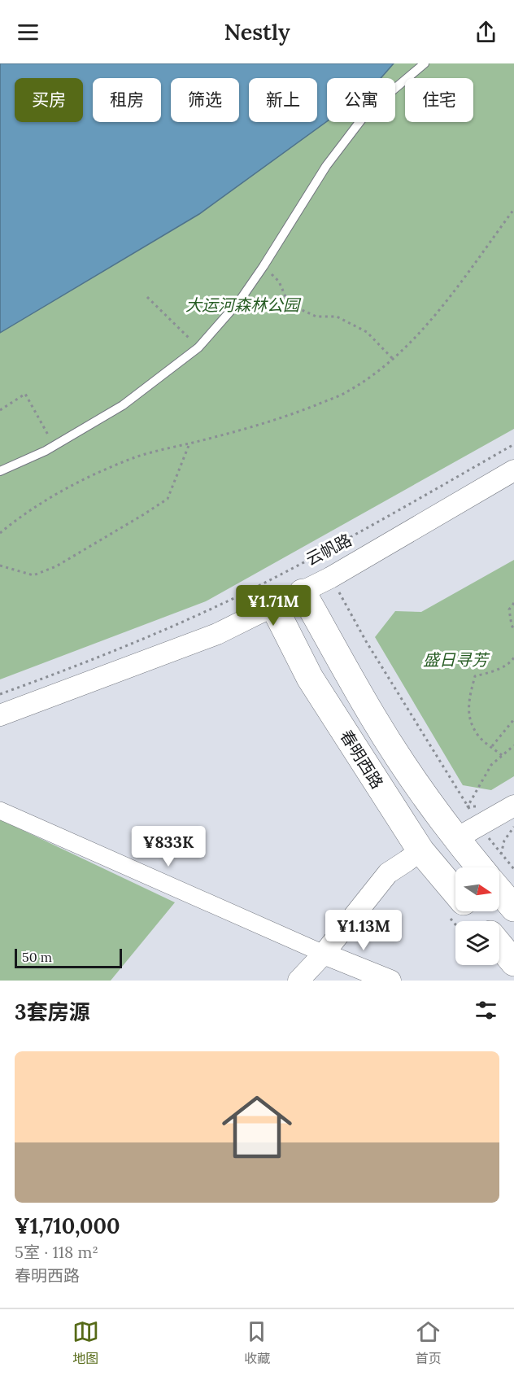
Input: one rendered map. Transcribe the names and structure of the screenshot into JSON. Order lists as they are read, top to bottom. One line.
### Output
{"streets":{"main road":["春明西路"],"street":["云帆路"]},"crossings":[["云帆路","春明西路"]],"parks":["大运河森林公园","盛日寻芳"],"scale_bar":"50 m","north":"right","page":{"header":"Nestly","chip":["买房","租房","筛选","新上","公寓","住宅"],"price":["¥1.71M","¥833K","¥1.13M"],"scale":"50 m","heading":"3套房源","list":[{"name":"¥1,710,000","note":"5室 · 118 m² · 春明西路"}],"tabs":["地图","收藏","首页"]}}
